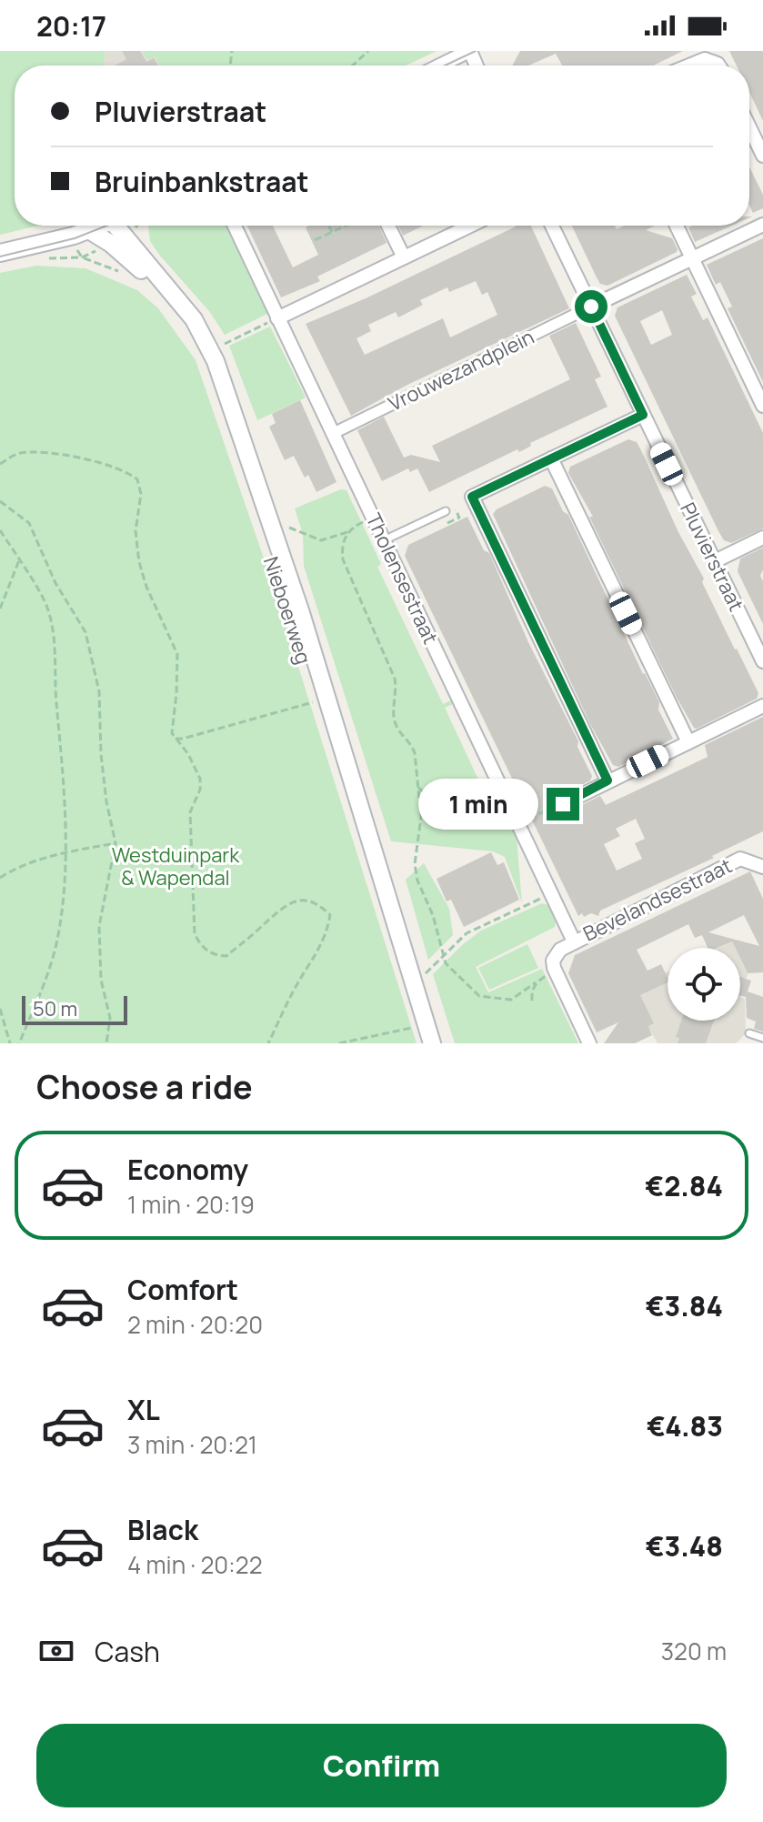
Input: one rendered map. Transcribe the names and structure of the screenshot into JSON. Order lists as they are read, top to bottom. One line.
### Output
{"streets":{"street":["Vrouwezandplein","Pluvierstraat","Tholensestraat","Nieboerweg","Bevelandsestraat"]},"crossings":[["Vrouwezandplein","Pluvierstraat"],["Vrouwezandplein","Tholensestraat"],["Tholensestraat","Bevelandsestraat"]],"parks":["Westduinpark & Wapendal"],"scale_bar":"50 m","page":{"status":"20:17","banner":["Pluvierstraat","Bruinbankstraat"],"bubble":"1 min","scale":"50 m","heading":"Choose a ride","list":[{"name":"Economy","note":"1 min · 20:19","value":"€2.84"},{"name":"Comfort","note":"2 min · 20:20","value":"€3.84"},{"name":"XL","note":"3 min · 20:21","value":"€4.83"},{"name":"Black","note":"4 min · 20:22","value":"€3.48"}],"pay":["Cash","320 m"],"buttons":"Confirm"}}
